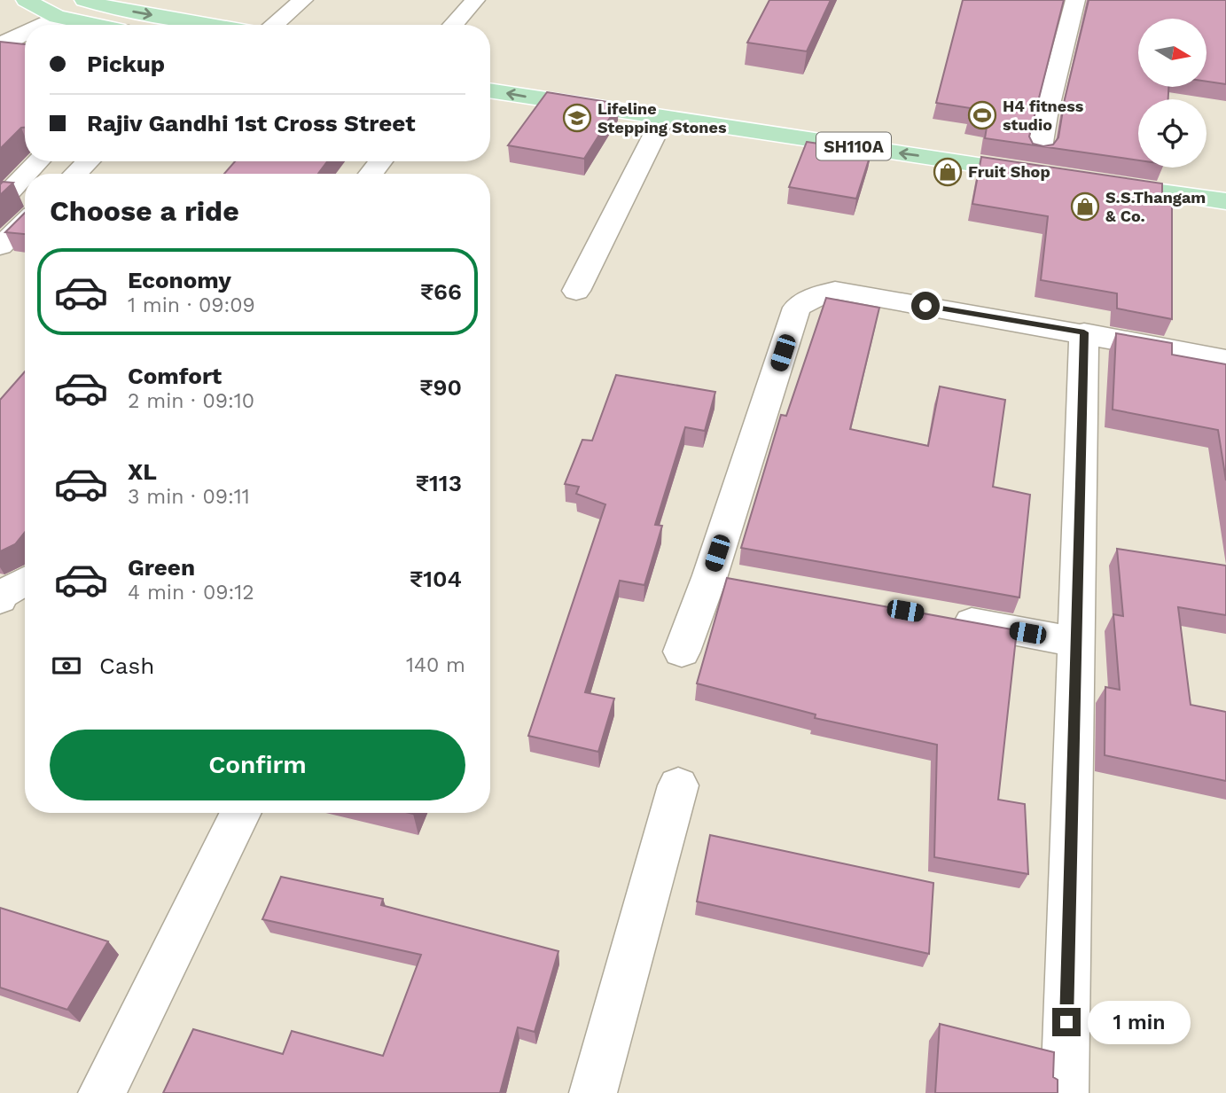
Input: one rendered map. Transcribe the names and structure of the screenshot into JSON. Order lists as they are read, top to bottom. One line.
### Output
{"streets":{"main road":["SH110A"]},"places":{"sports":["H4 fitness studio"],"school or university":["Lifeline Stepping Stones"],"shop":["Fruit Shop","S.S.Thangam & Co."]},"north":"right","page":{"banner":["Pickup","Rajiv Gandhi 1st Cross Street"],"heading":"Choose a ride","list":[{"name":"Economy","note":"1 min · 09:09","value":"₹66"},{"name":"Comfort","note":"2 min · 09:10","value":"₹90"},{"name":"XL","note":"3 min · 09:11","value":"₹113"},{"name":"Green","note":"4 min · 09:12","value":"₹104"}],"pay":["Cash","140 m"],"buttons":"Confirm","bubble":"1 min"}}
